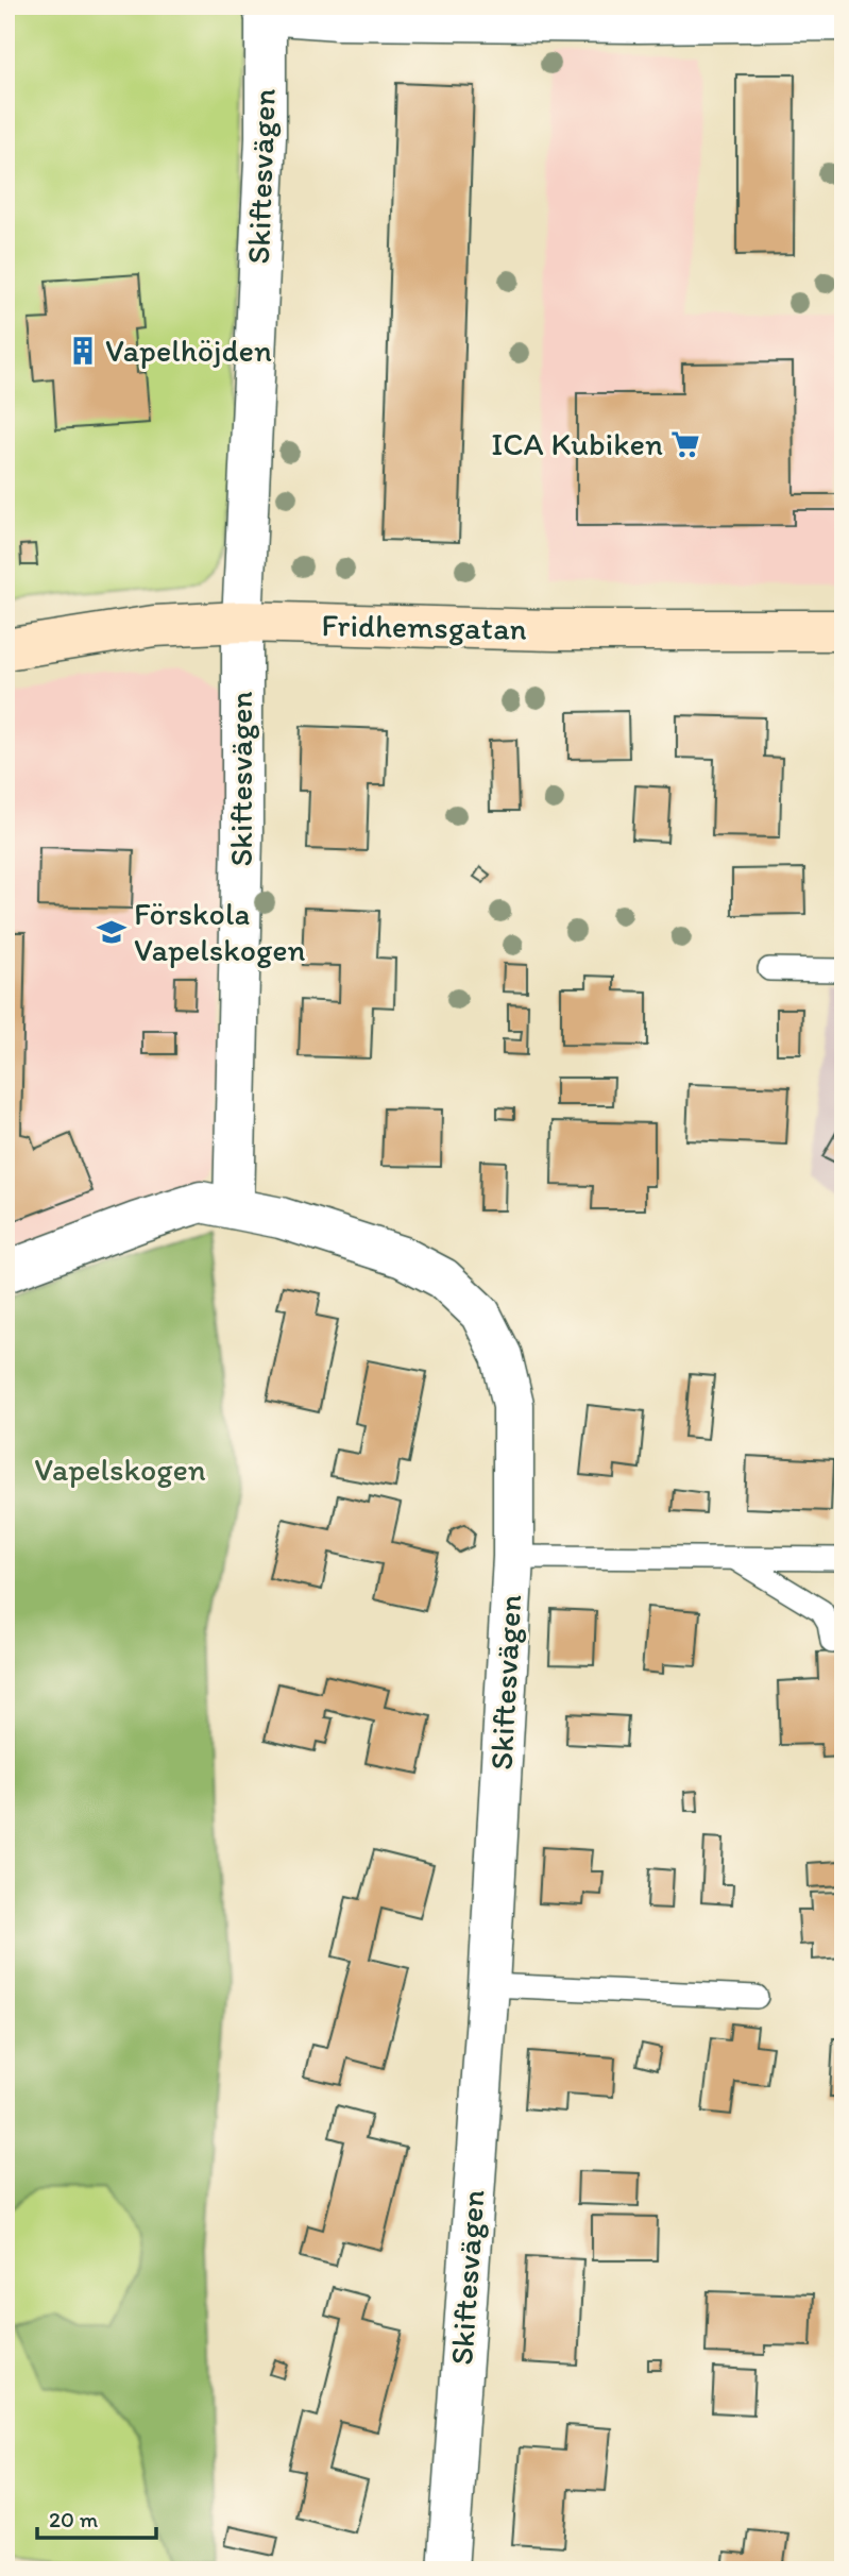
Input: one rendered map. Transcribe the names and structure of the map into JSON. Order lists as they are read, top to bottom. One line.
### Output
{"streets":{"street":["Skiftesvägen","Fridhemsgatan"]},"crossings":[["Skiftesvägen","Fridhemsgatan"]],"parks":["Vapelskogen"],"places":{"building":["Vapelhöjden"],"supermarket":["ICA Kubiken"],"school or university":["Förskola Vapelskogen"]},"scale_bar":"20 m"}
